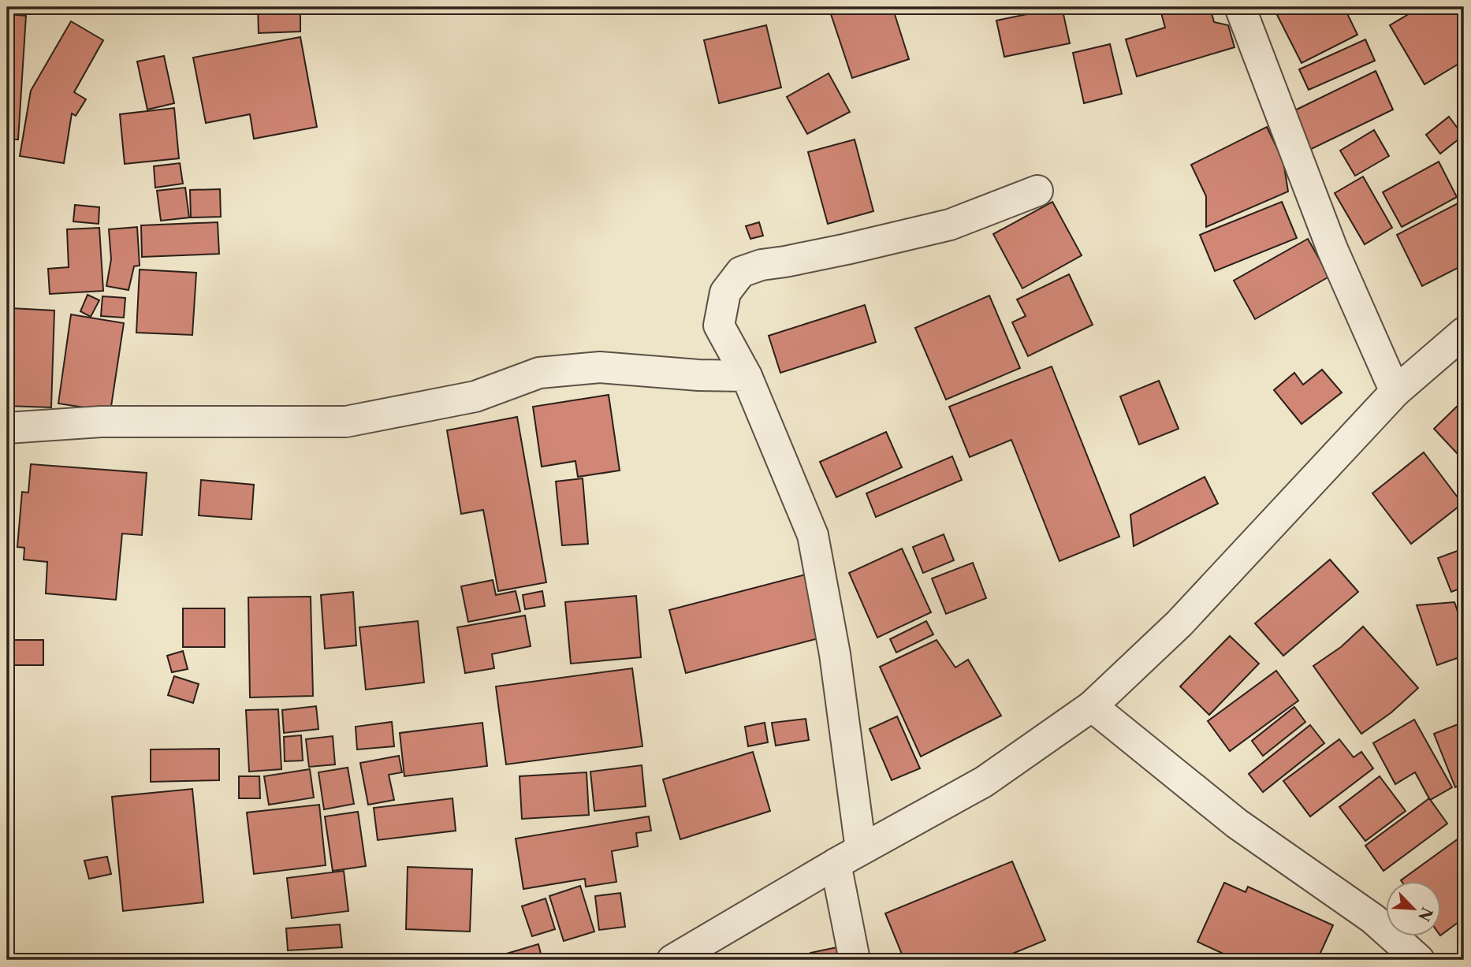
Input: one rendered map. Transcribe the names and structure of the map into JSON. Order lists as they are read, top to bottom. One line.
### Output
{"north":"bottom right"}
